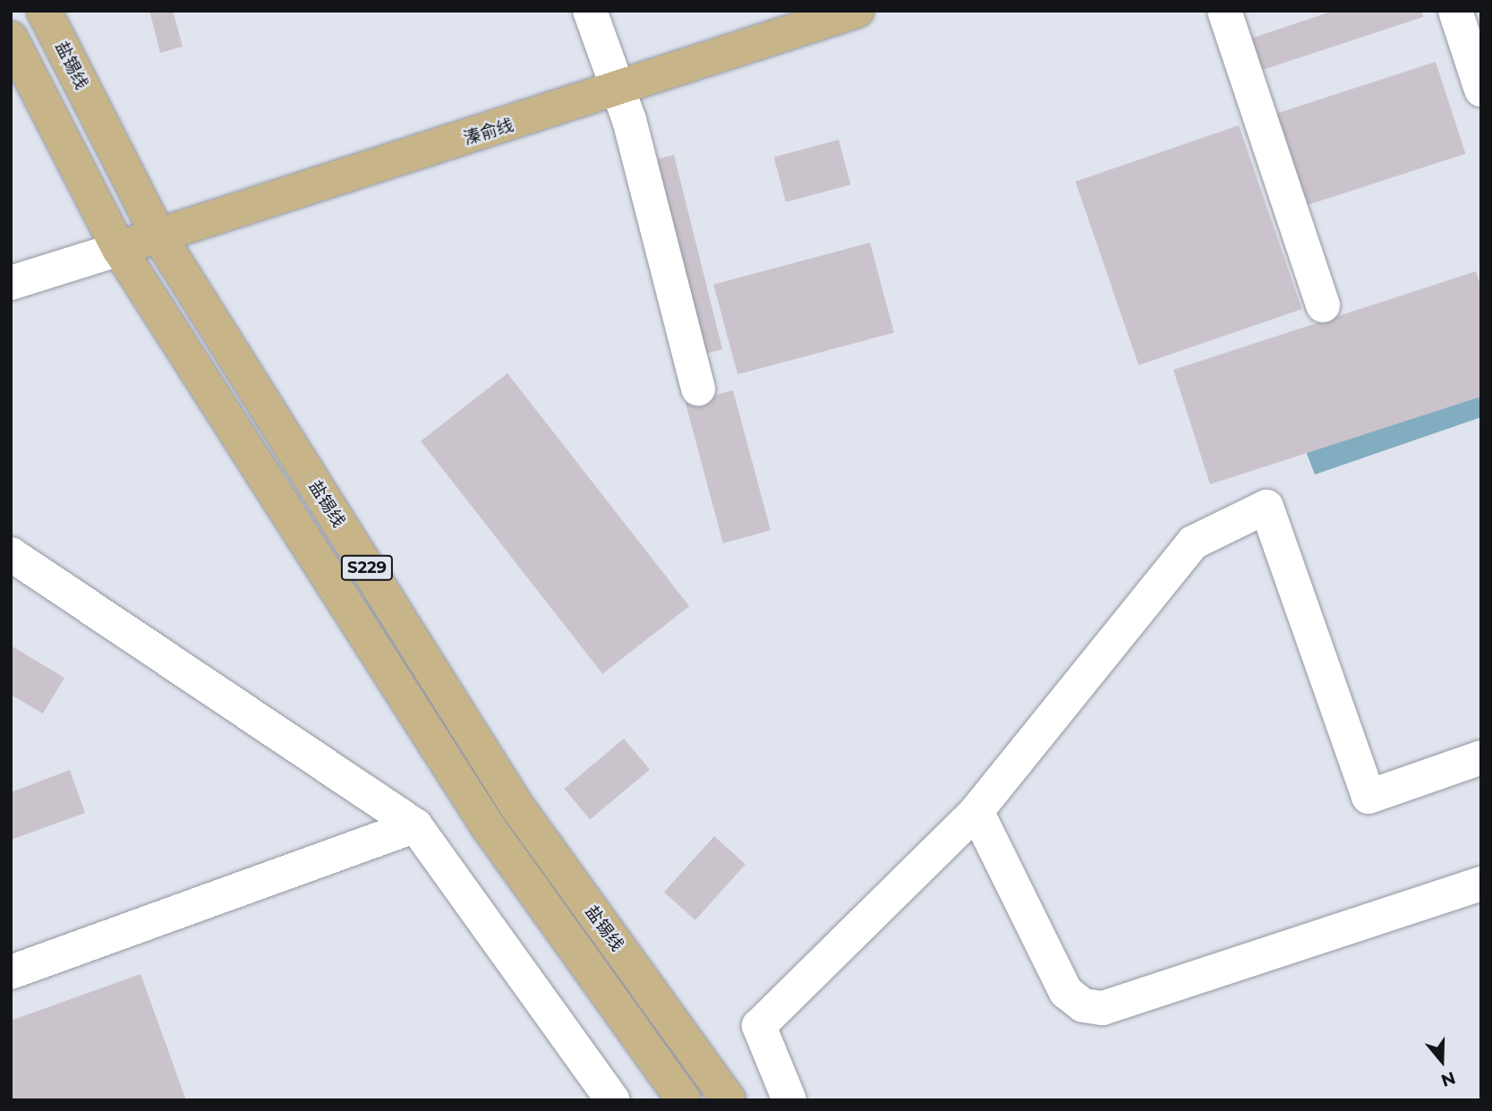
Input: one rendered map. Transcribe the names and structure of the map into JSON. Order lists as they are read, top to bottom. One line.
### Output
{"streets":{"main road":["盐锡线","溱俞线","S229"]},"crossings":[["盐锡线","溱俞线"]],"north":"bottom"}
